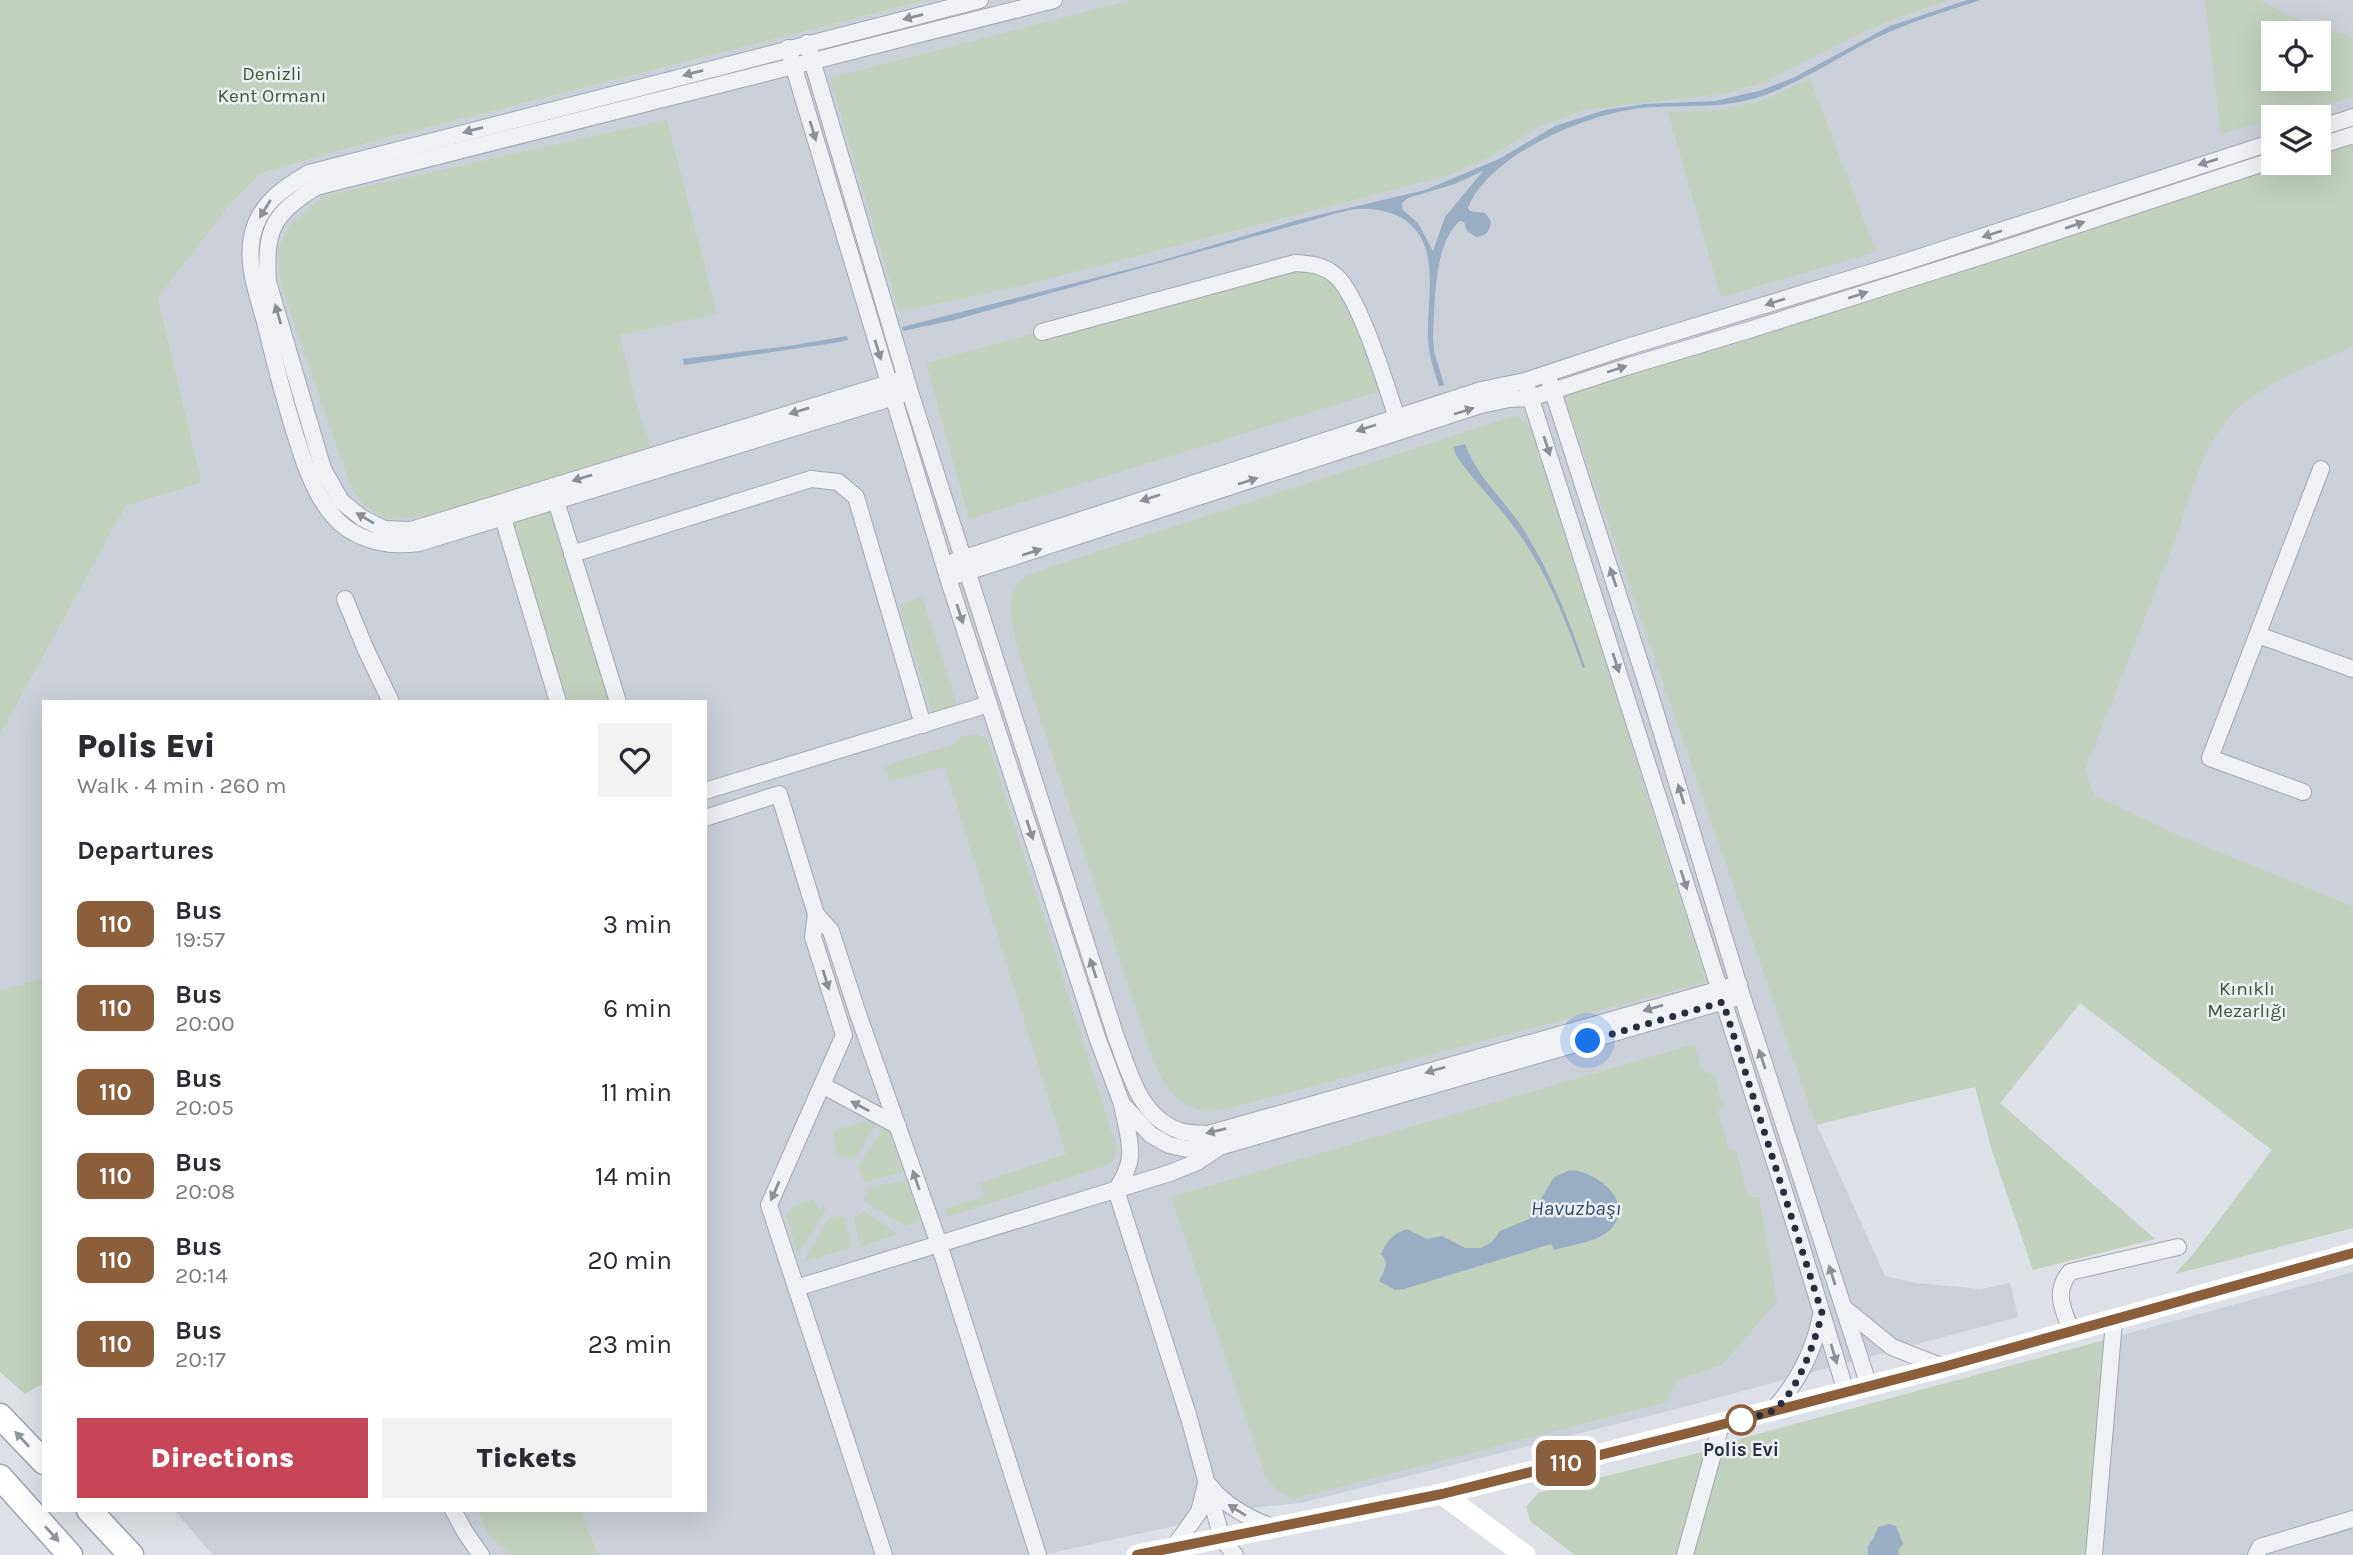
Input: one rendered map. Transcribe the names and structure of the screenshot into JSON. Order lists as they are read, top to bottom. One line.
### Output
{"water":["Havuzbaşı"],"parks":["Denizli Kent Ormanı","Kınıklı Mezarlığı"],"places":["Polis Evi"],"lines":["bus line 110"],"page":{"on_map":"110","heading":[["Polis Evi","Walk · 4 min · 260 m"],"Departures"],"list":[{"mark":"110","name":"Bus","note":"19:57","value":"3 min"},{"mark":"110","name":"Bus","note":"20:00","value":"6 min"},{"mark":"110","name":"Bus","note":"20:05","value":"11 min"},{"mark":"110","name":"Bus","note":"20:08","value":"14 min"},{"mark":"110","name":"Bus","note":"20:14","value":"20 min"},{"mark":"110","name":"Bus","note":"20:17","value":"23 min"}],"buttons":["Directions","Tickets"]}}
